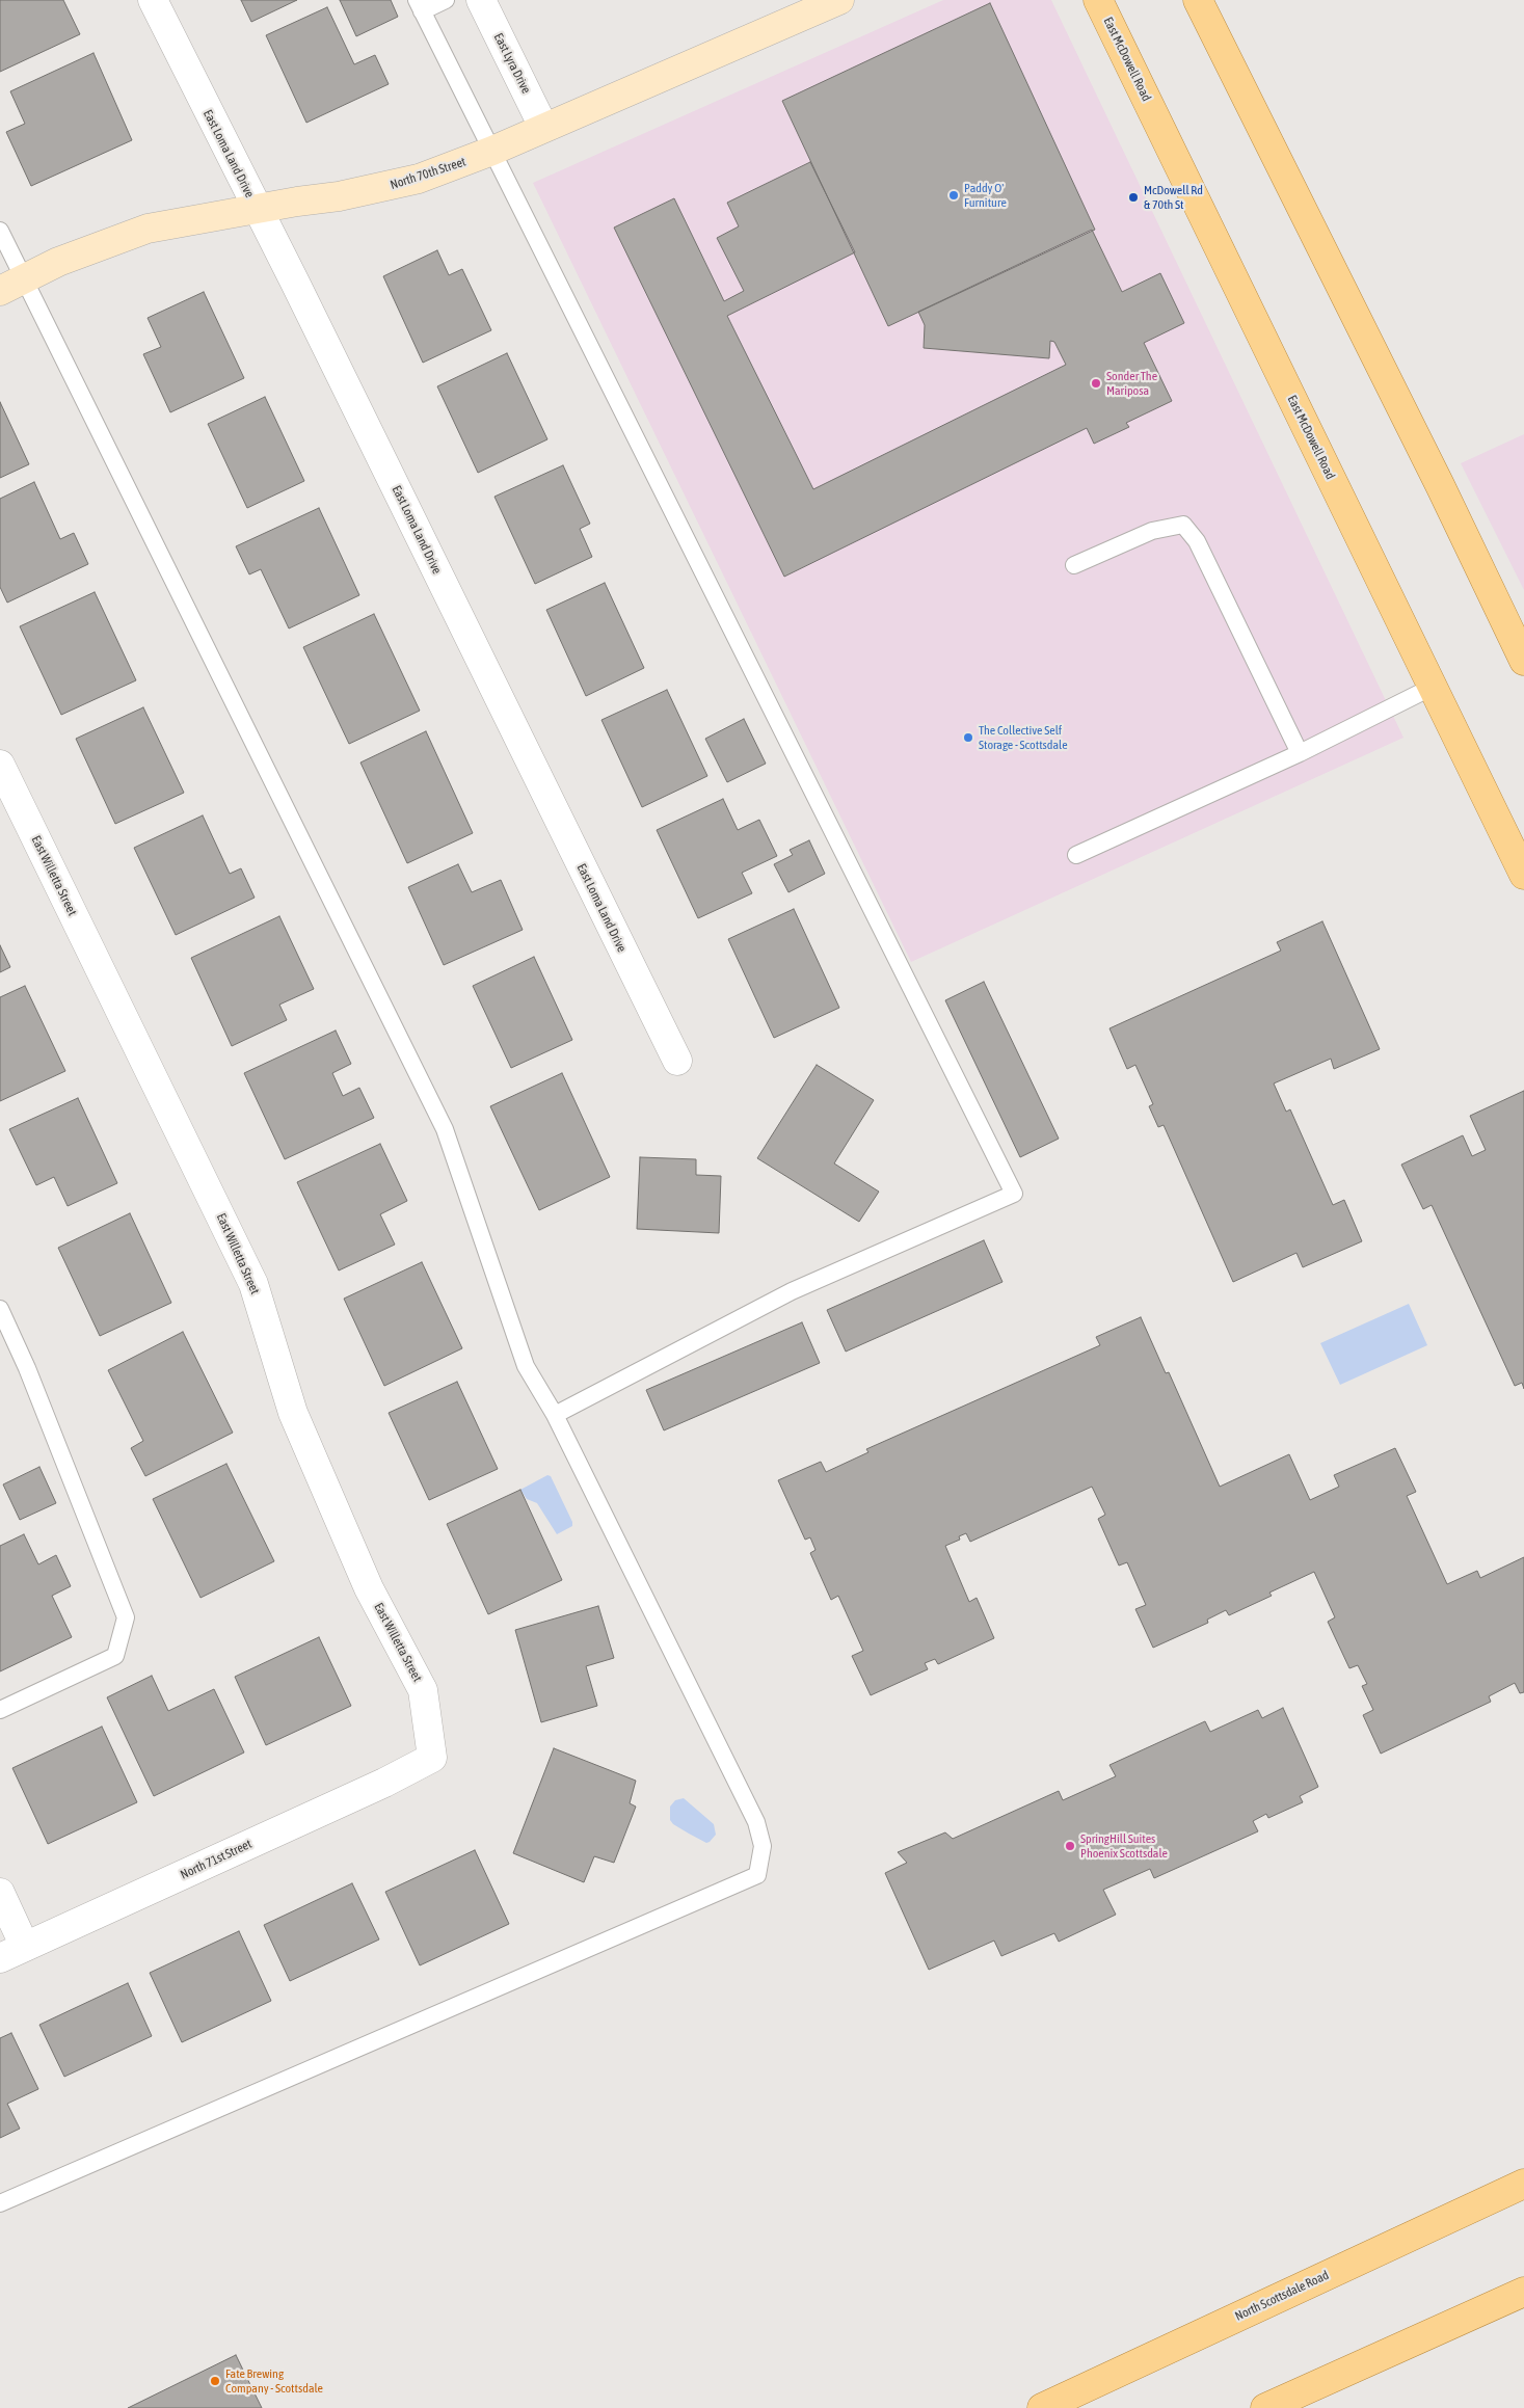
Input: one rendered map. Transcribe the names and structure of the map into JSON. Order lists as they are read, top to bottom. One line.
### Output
{"streets":{"main road":["East McDowell Road","North Scottsdale Road"],"street":["East Lyra Drive","East Loma Land Drive","North 70th Street","East Willetta Street","North 71st Street"]},"crossings":[["East Lyra Drive","North 70th Street"],["East Loma Land Drive","North 70th Street"],["East Willetta Street","North 71st Street"]],"places":["Paddy O' Furniture","McDowell Rd & 70th St","Sonder The Mariposa","The Collective Self Storage - Scottsdale","SpringHill Suites Phoenix Scottsdale","Fate Brewing Company - Scottsdale"]}
